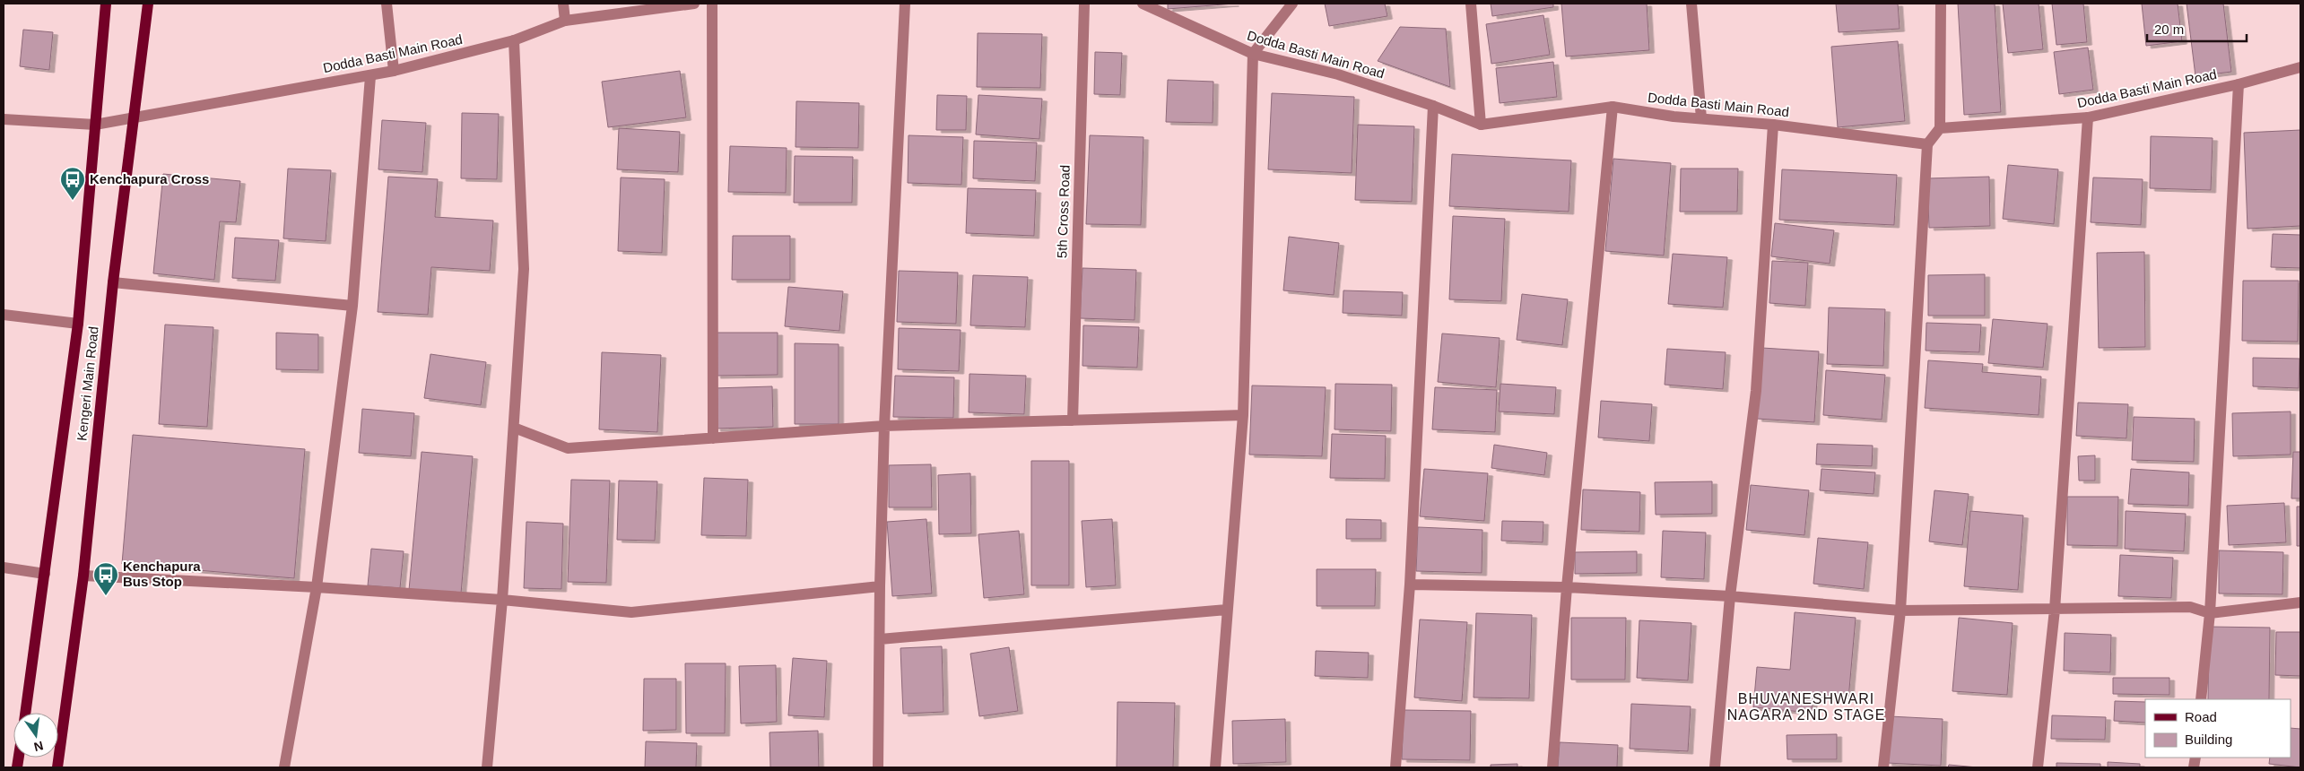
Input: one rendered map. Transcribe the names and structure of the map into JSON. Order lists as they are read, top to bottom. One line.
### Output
{"streets":{"main road":["Kengeri Main Road"],"street":["Dodda Basti Main Road","5th Cross Road"]},"crossings":[["Dodda Basti Main Road","Kengeri Main Road"]],"districts":["BHUVANESHWARI NAGARA 2ND STAGE"],"places":{"bus stop":["Kenchapura Cross","Kenchapura Bus Stop"]},"legend":["Road","Building"],"scale_bar":"20 m","north":"bottom"}
